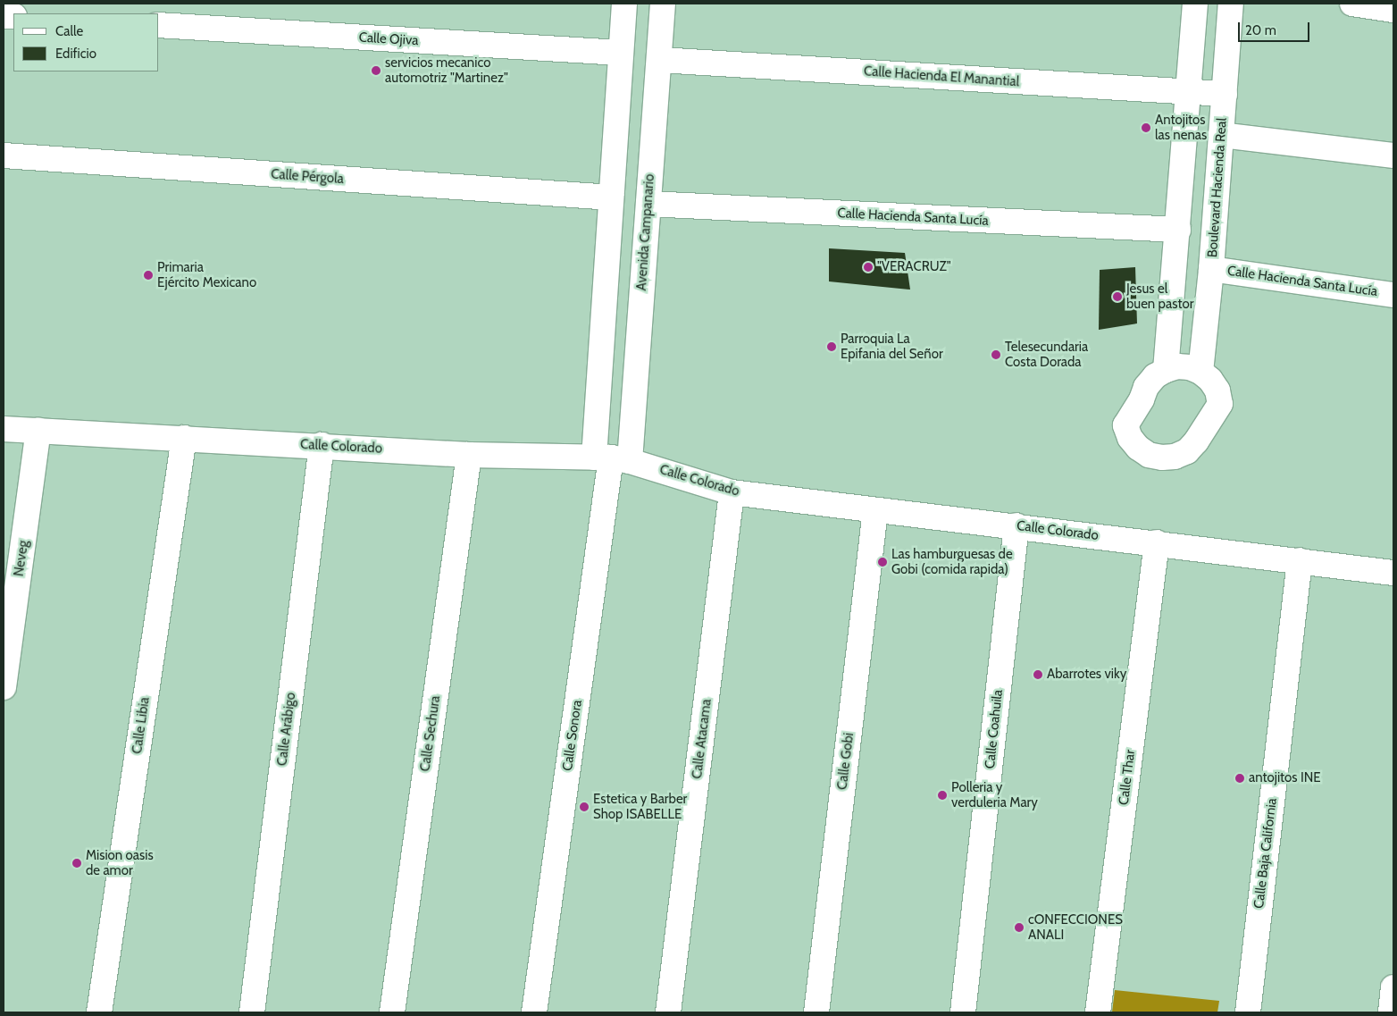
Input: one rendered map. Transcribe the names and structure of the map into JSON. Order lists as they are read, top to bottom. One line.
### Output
{"streets":{"street":["Calle Ojiva","Calle Hacienda El Manantial","Calle Pérgola","Boulevard Hacienda Real","Calle Hacienda Santa Lucía","Avenida Campanario","Calle Colorado","Neveg","Calle Libia","Calle Arábigo","Calle Coahuila","Calle Sechura","Calle Sonora","Calle Atacama","Calle Gobi","Calle Thar","Calle Baja California"]},"crossings":[["Calle Hacienda El Manantial","Boulevard Hacienda Real"],["Calle Hacienda El Manantial","Avenida Campanario"],["Boulevard Hacienda Real","Calle Hacienda Santa Lucía"],["Calle Hacienda Santa Lucía","Avenida Campanario"],["Avenida Campanario","Calle Colorado"],["Avenida Campanario","Calle Sonora"],["Calle Colorado","Neveg"],["Calle Colorado","Calle Libia"],["Calle Colorado","Calle Arábigo"],["Calle Colorado","Calle Coahuila"],["Calle Colorado","Calle Sechura"],["Calle Colorado","Calle Sonora"],["Calle Colorado","Calle Atacama"],["Calle Colorado","Calle Gobi"],["Calle Colorado","Calle Thar"],["Calle Colorado","Calle Baja California"]],"places":["servicios mecanico automotriz \"Martinez\"","Antojitos las nenas","\"VERACRUZ\"","Primaria Ejército Mexicano","Jesus el buen pastor","Parroquia La Epifania del Señor","Telesecundaria Costa Dorada","Las hamburguesas de Gobi (comida rapida)","Abarrotes viky","antojitos INE","Polleria y verduleria Mary","Estetica y Barber Shop ISABELLE","Mision oasis de amor","cONFECCIONES ANALI"],"legend":["Calle","Edificio"],"scale_bar":"20 m"}
